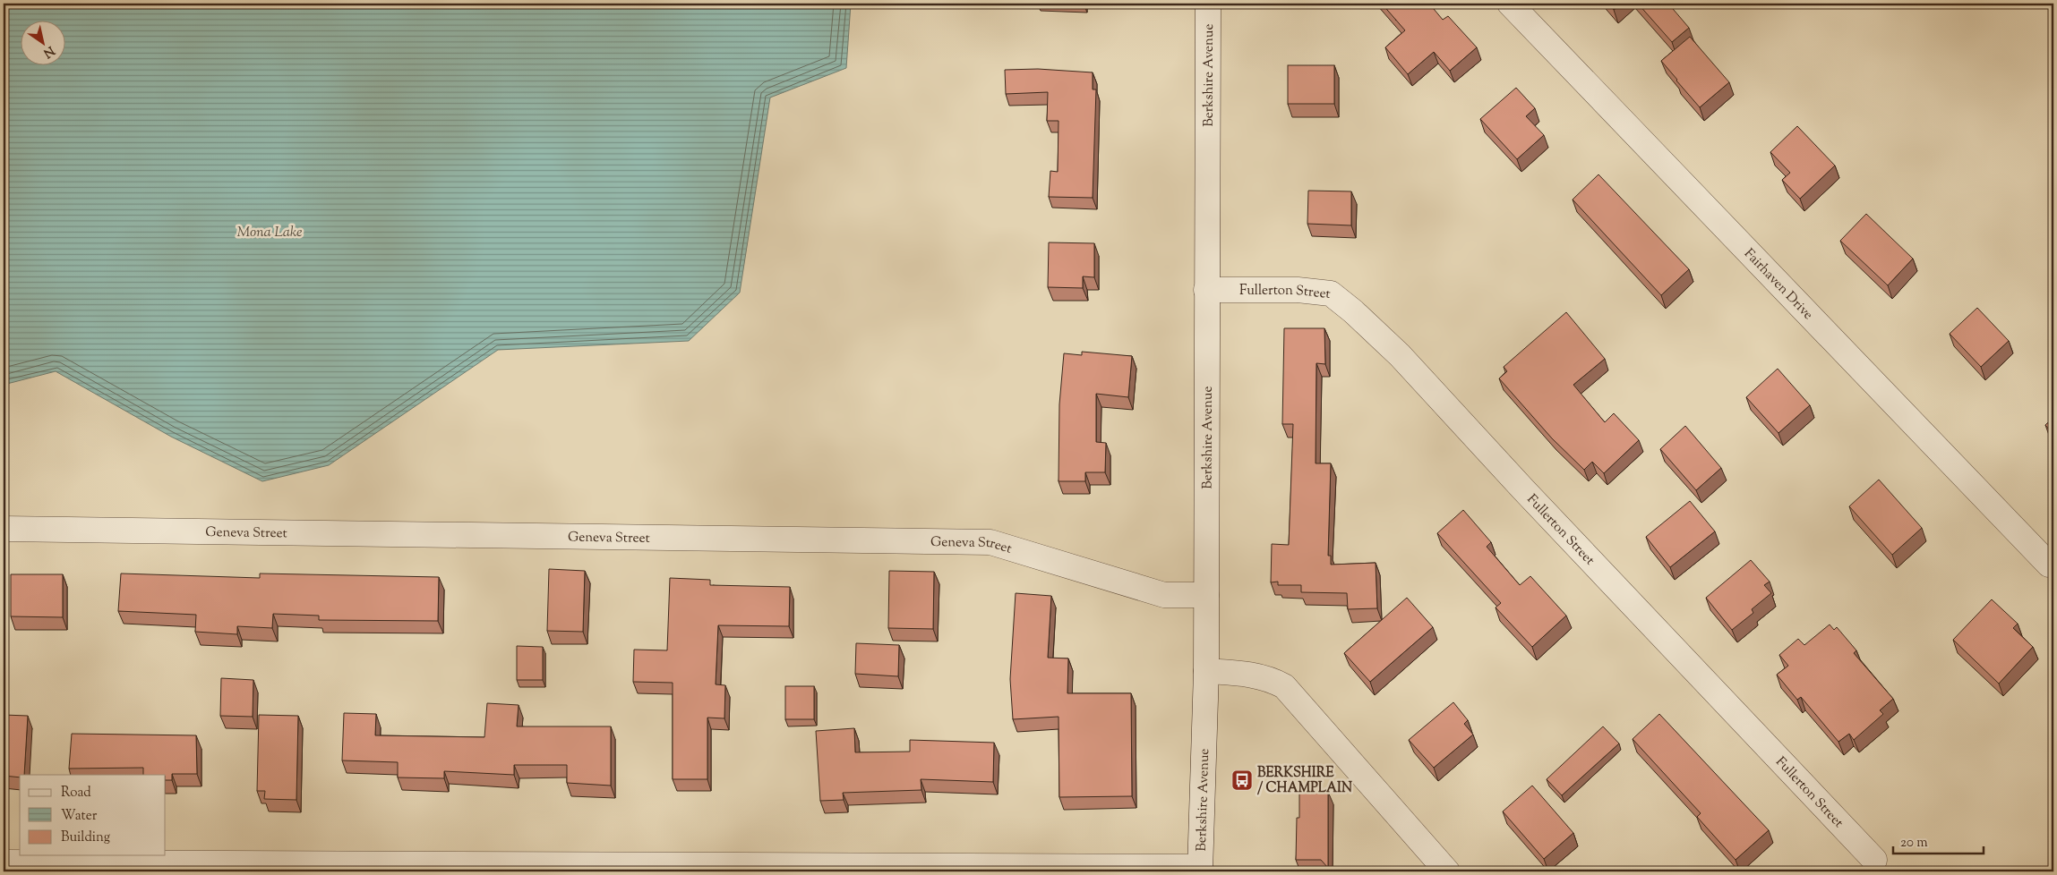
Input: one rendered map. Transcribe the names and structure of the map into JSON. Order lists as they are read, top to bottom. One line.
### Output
{"streets":{"street":["Berkshire Avenue","Fairhaven Drive","Fullerton Street","Geneva Street"]},"crossings":[["Berkshire Avenue","Fullerton Street"],["Berkshire Avenue","Geneva Street"]],"water":["Mona Lake"],"places":{"bus stop":["BERKSHIRE / CHAMPLAIN"]},"legend":["Road","Water","Building"],"scale_bar":"20 m","north":"bottom right"}
